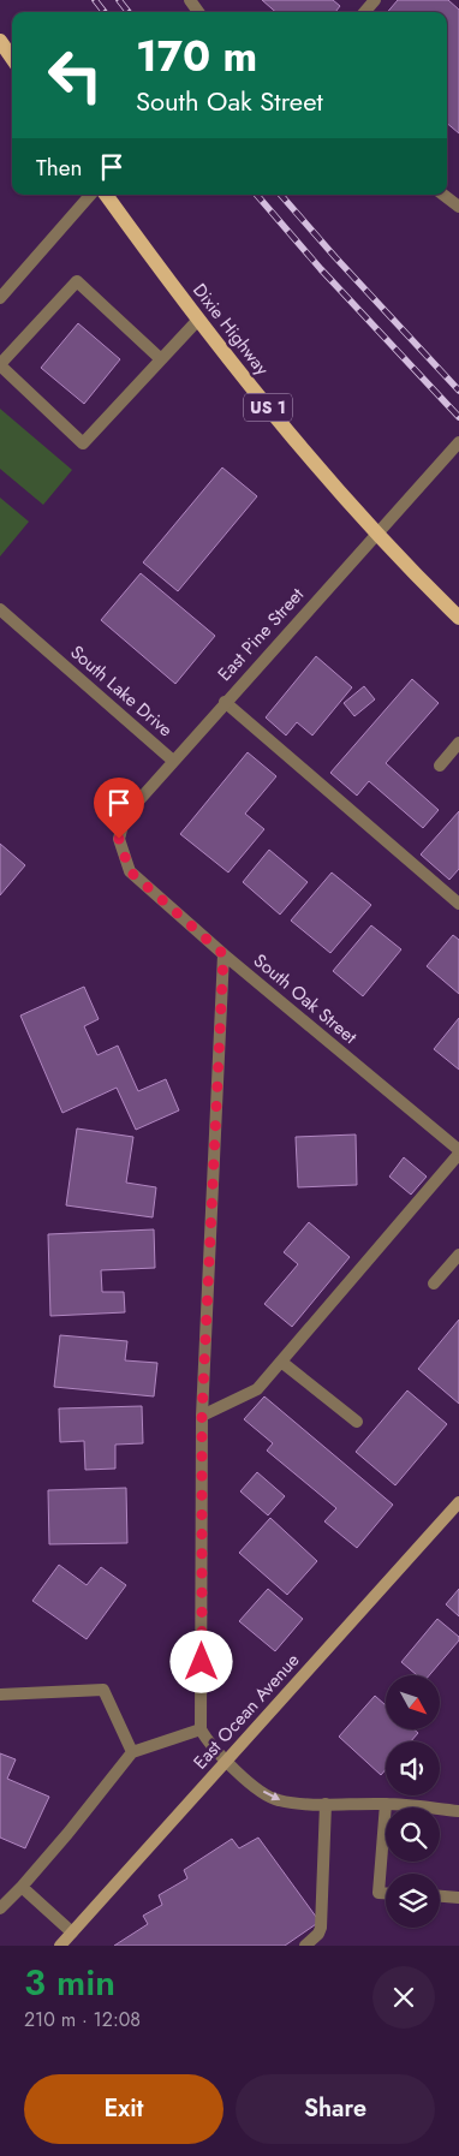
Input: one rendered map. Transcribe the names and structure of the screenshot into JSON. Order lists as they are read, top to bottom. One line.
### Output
{"streets":{"main road":["Dixie Highway","US 1","East Ocean Avenue"],"street":["East Pine Street","South Lake Drive","South Oak Street"]},"crossings":[["Dixie Highway","East Pine Street"],["East Pine Street","South Lake Drive"],["South Lake Drive","South Oak Street"]],"north":"bottom right","page":{"turn":["170 m","South Oak Street"],"then":"Then","heading":["3 min","210 m · 12:08"],"buttons":["Exit","Share"]}}
